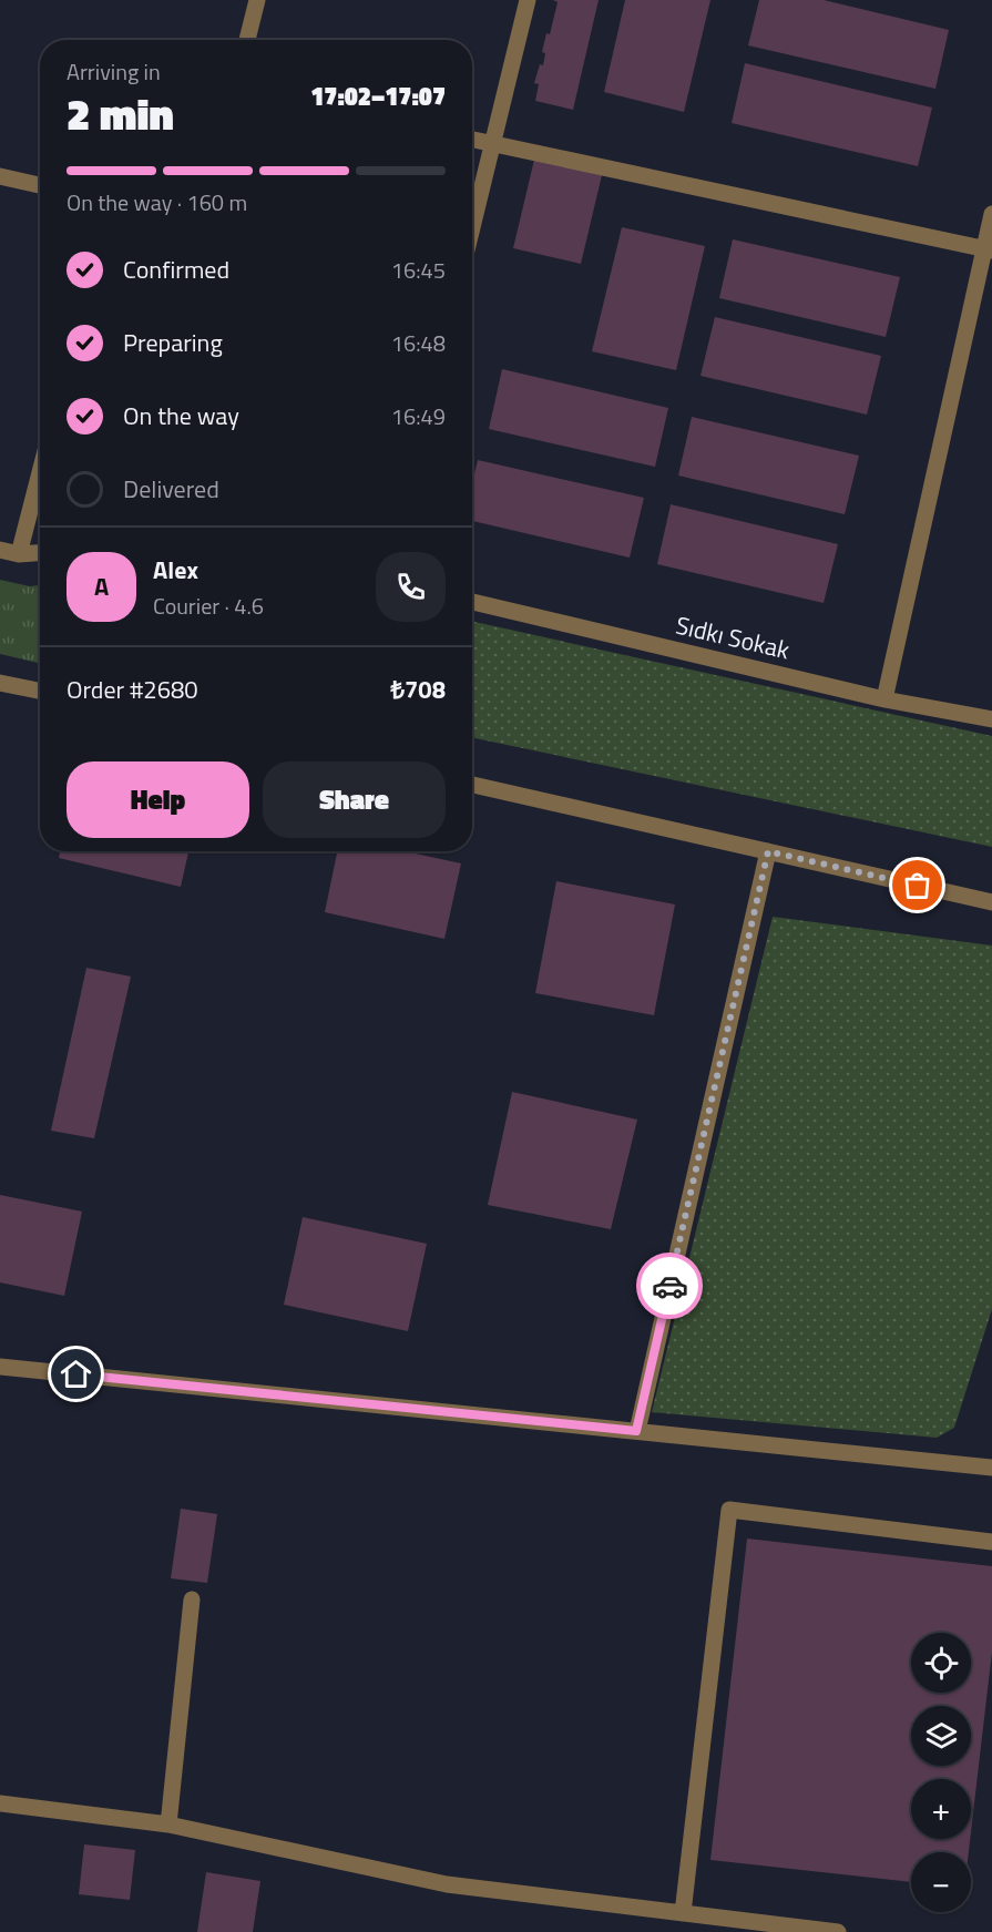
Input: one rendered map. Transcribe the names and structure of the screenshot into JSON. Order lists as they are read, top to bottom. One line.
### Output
{"streets":{"street":["Sıdkı Sokak"]},"page":{"heading":["2 min","Arriving in","17:02–17:07"],"panel":["Alex","Courier · 4.6","Order #2680","₺708"],"bar":"On the way · 160 m","list":[["Confirmed","16:45"],["Preparing","16:48"],["On the way","16:49"],"Delivered"],"round":"A","buttons":["Help","Share"],"map_buttons":["+","−"]}}
